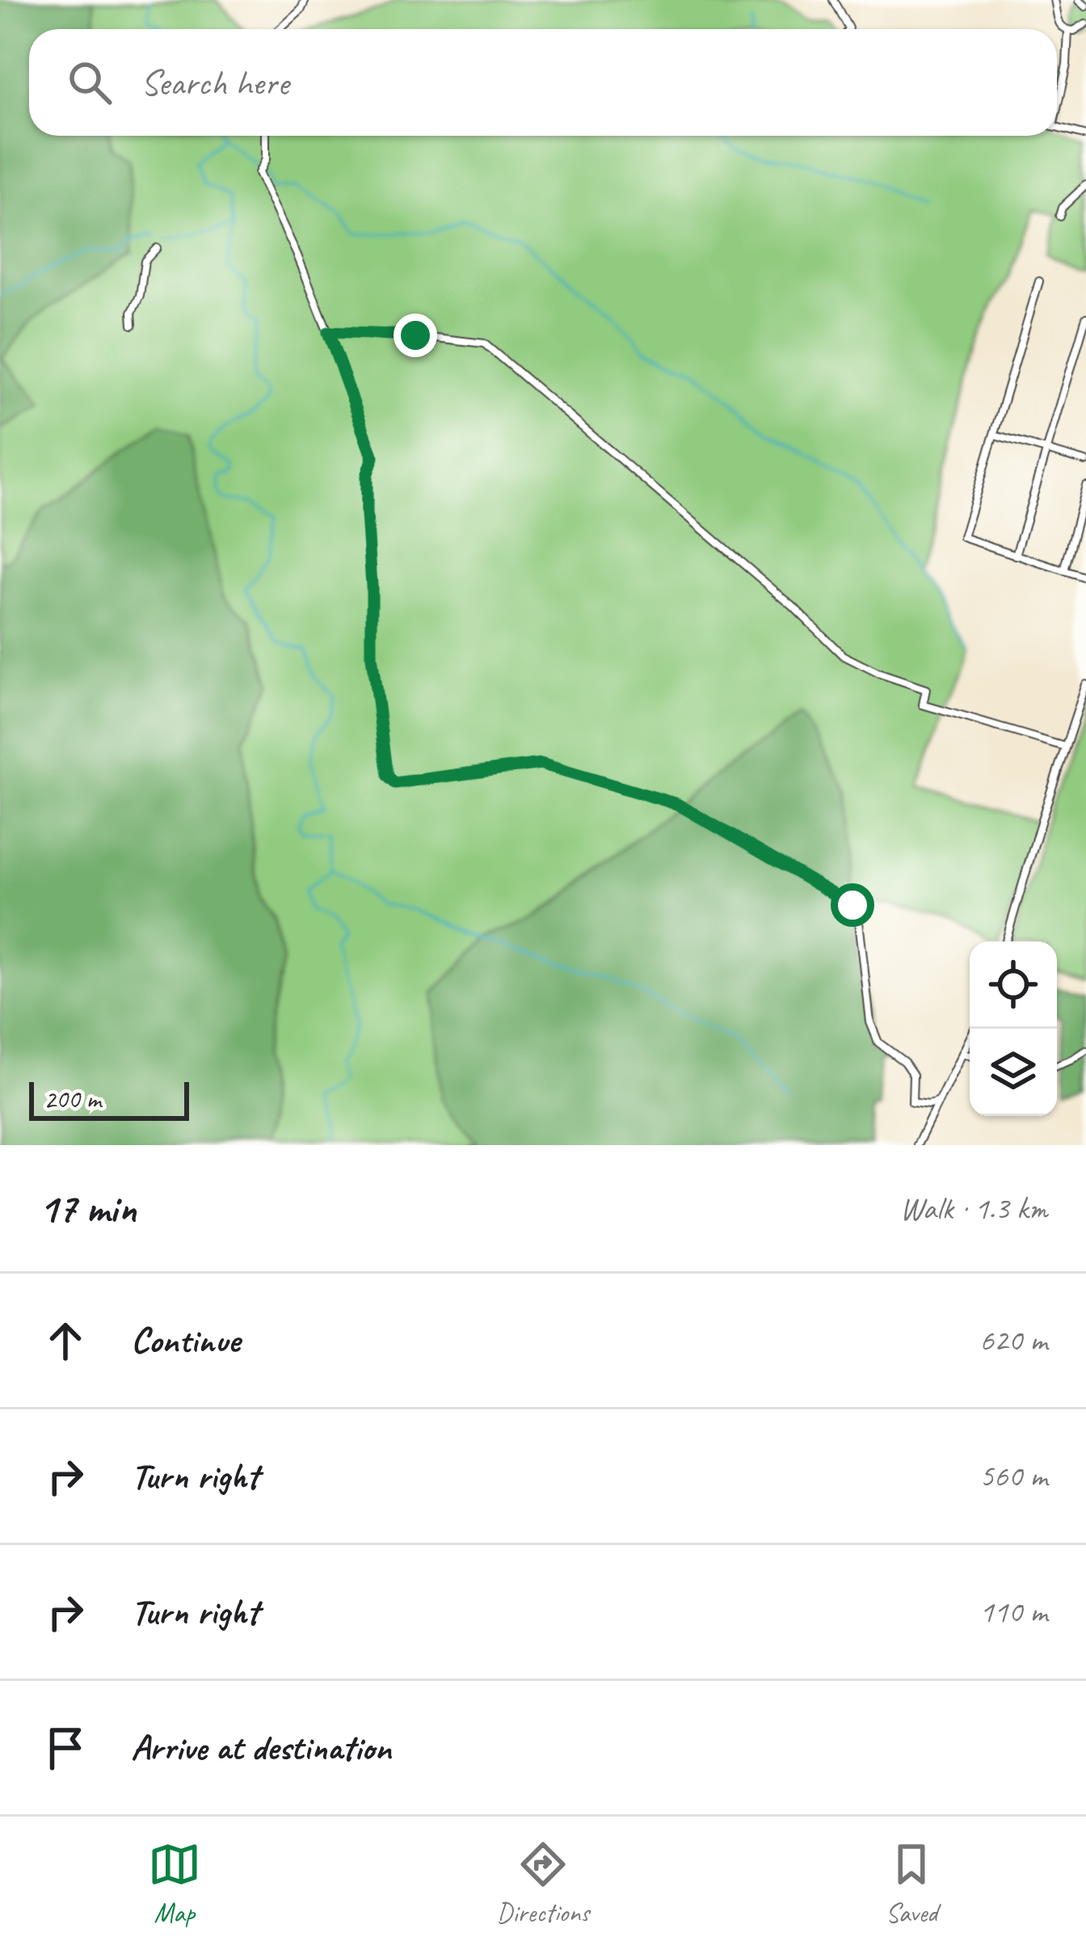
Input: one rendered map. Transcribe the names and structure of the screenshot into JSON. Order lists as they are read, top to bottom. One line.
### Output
{"scale_bar":"200 m","page":{"search":"Search here","scale":"200 m","heading":["17 min","Walk · 1.3 km"],"list":[["Continue","620 m"],["Turn right","560 m"],["Turn right","110 m"],"Arrive at destination"],"nav":["Map","Directions","Saved"]}}
